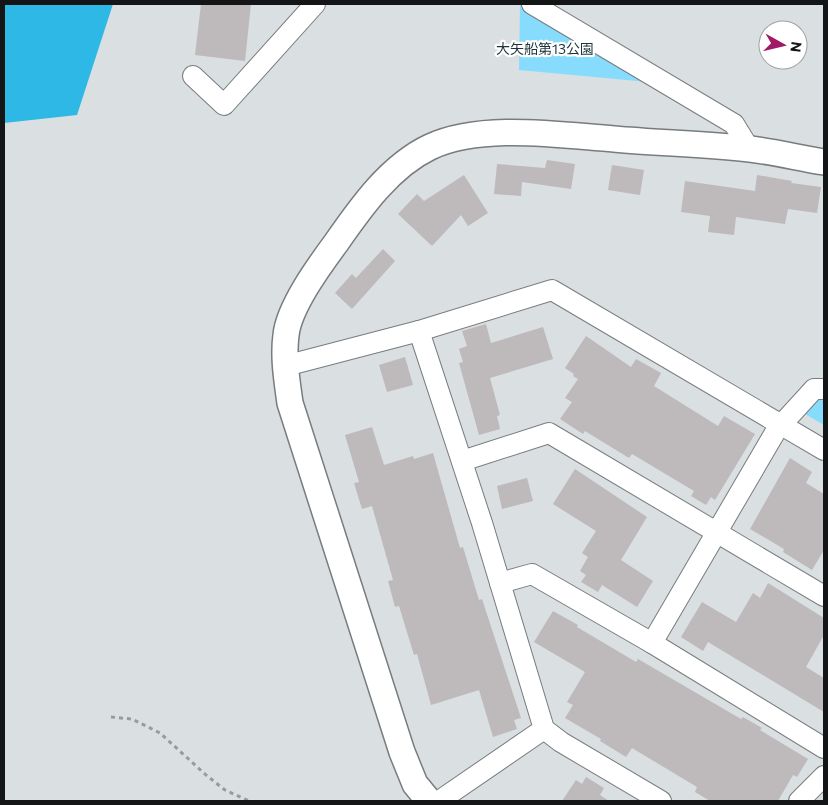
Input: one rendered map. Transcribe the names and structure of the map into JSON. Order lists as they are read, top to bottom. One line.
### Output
{"parks":["大矢船第13公園"],"north":"right"}
